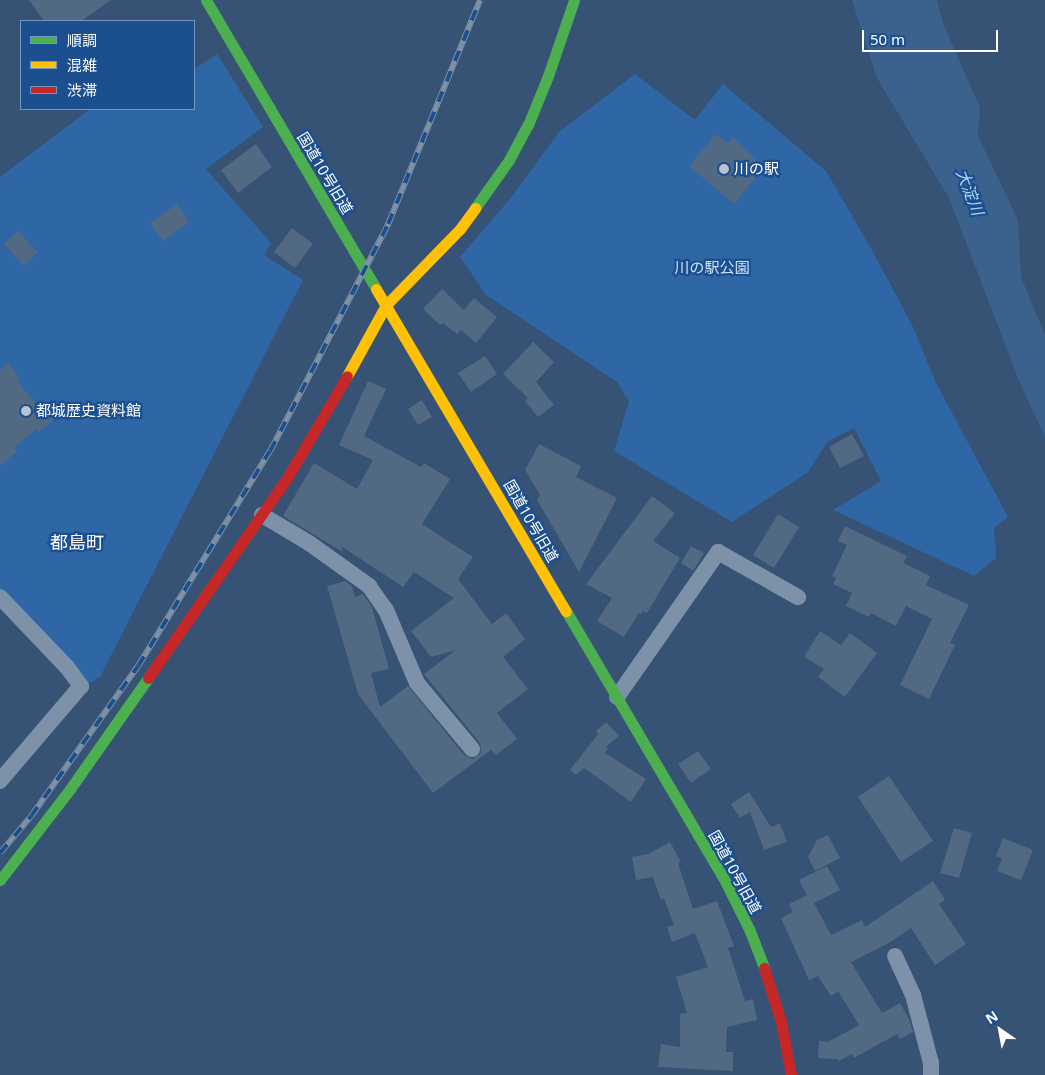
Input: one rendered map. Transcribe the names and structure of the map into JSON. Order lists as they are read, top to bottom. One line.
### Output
{"streets":{"street":["国道10号旧道"]},"districts":["都島町"],"water":["大淀川"],"parks":["川の駅公園"],"places":["川の駅","都城歴史資料館"],"legend":["順調","混雑","渋滞"],"scale_bar":"50 m","north":"top left"}
